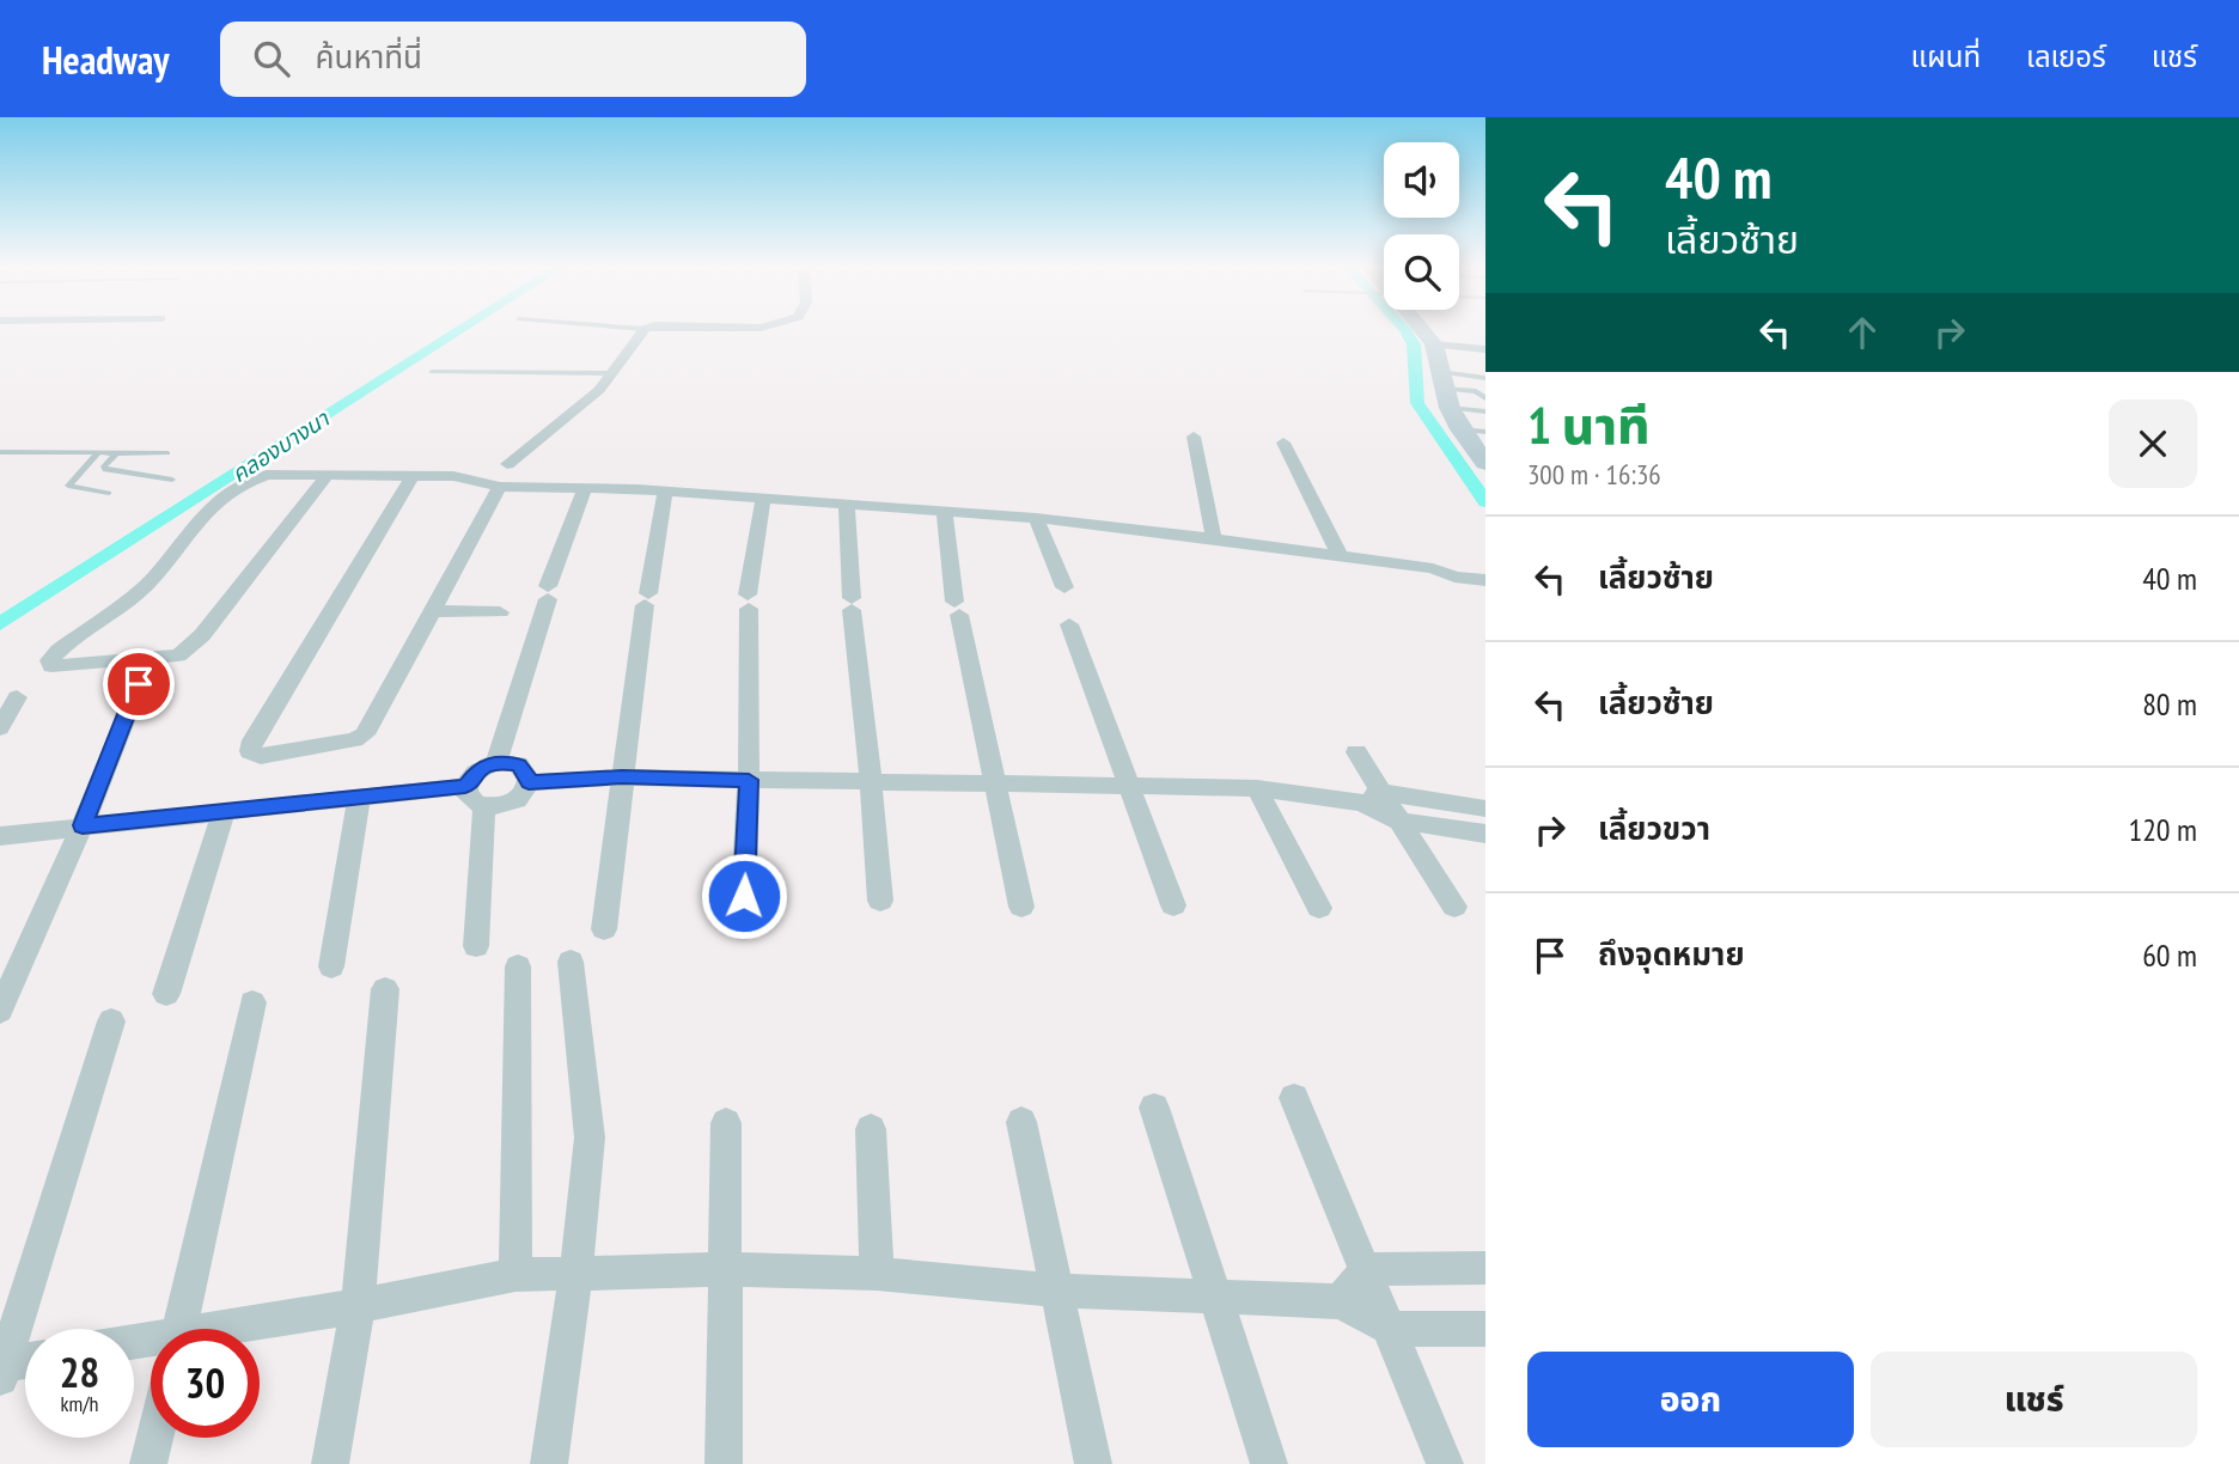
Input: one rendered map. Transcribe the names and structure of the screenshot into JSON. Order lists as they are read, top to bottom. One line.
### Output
{"water":["คลองบางนา"],"page":{"header":"Headway","search":"ค้นหาที่นี่","nav":["แผนที่","เลเยอร์","แชร์"],"turn":["40 m","เลี้ยวซ้าย"],"heading":["1 นาที","300 m · 16:36"],"list":[{"name":"เลี้ยวซ้าย","value":"40 m"},{"name":"เลี้ยวซ้าย","value":"80 m"},{"name":"เลี้ยวขวา","value":"120 m"},{"name":"ถึงจุดหมาย","value":"60 m"}],"speed":"28 km/h","limit":"30","buttons":["ออก","แชร์"]}}
